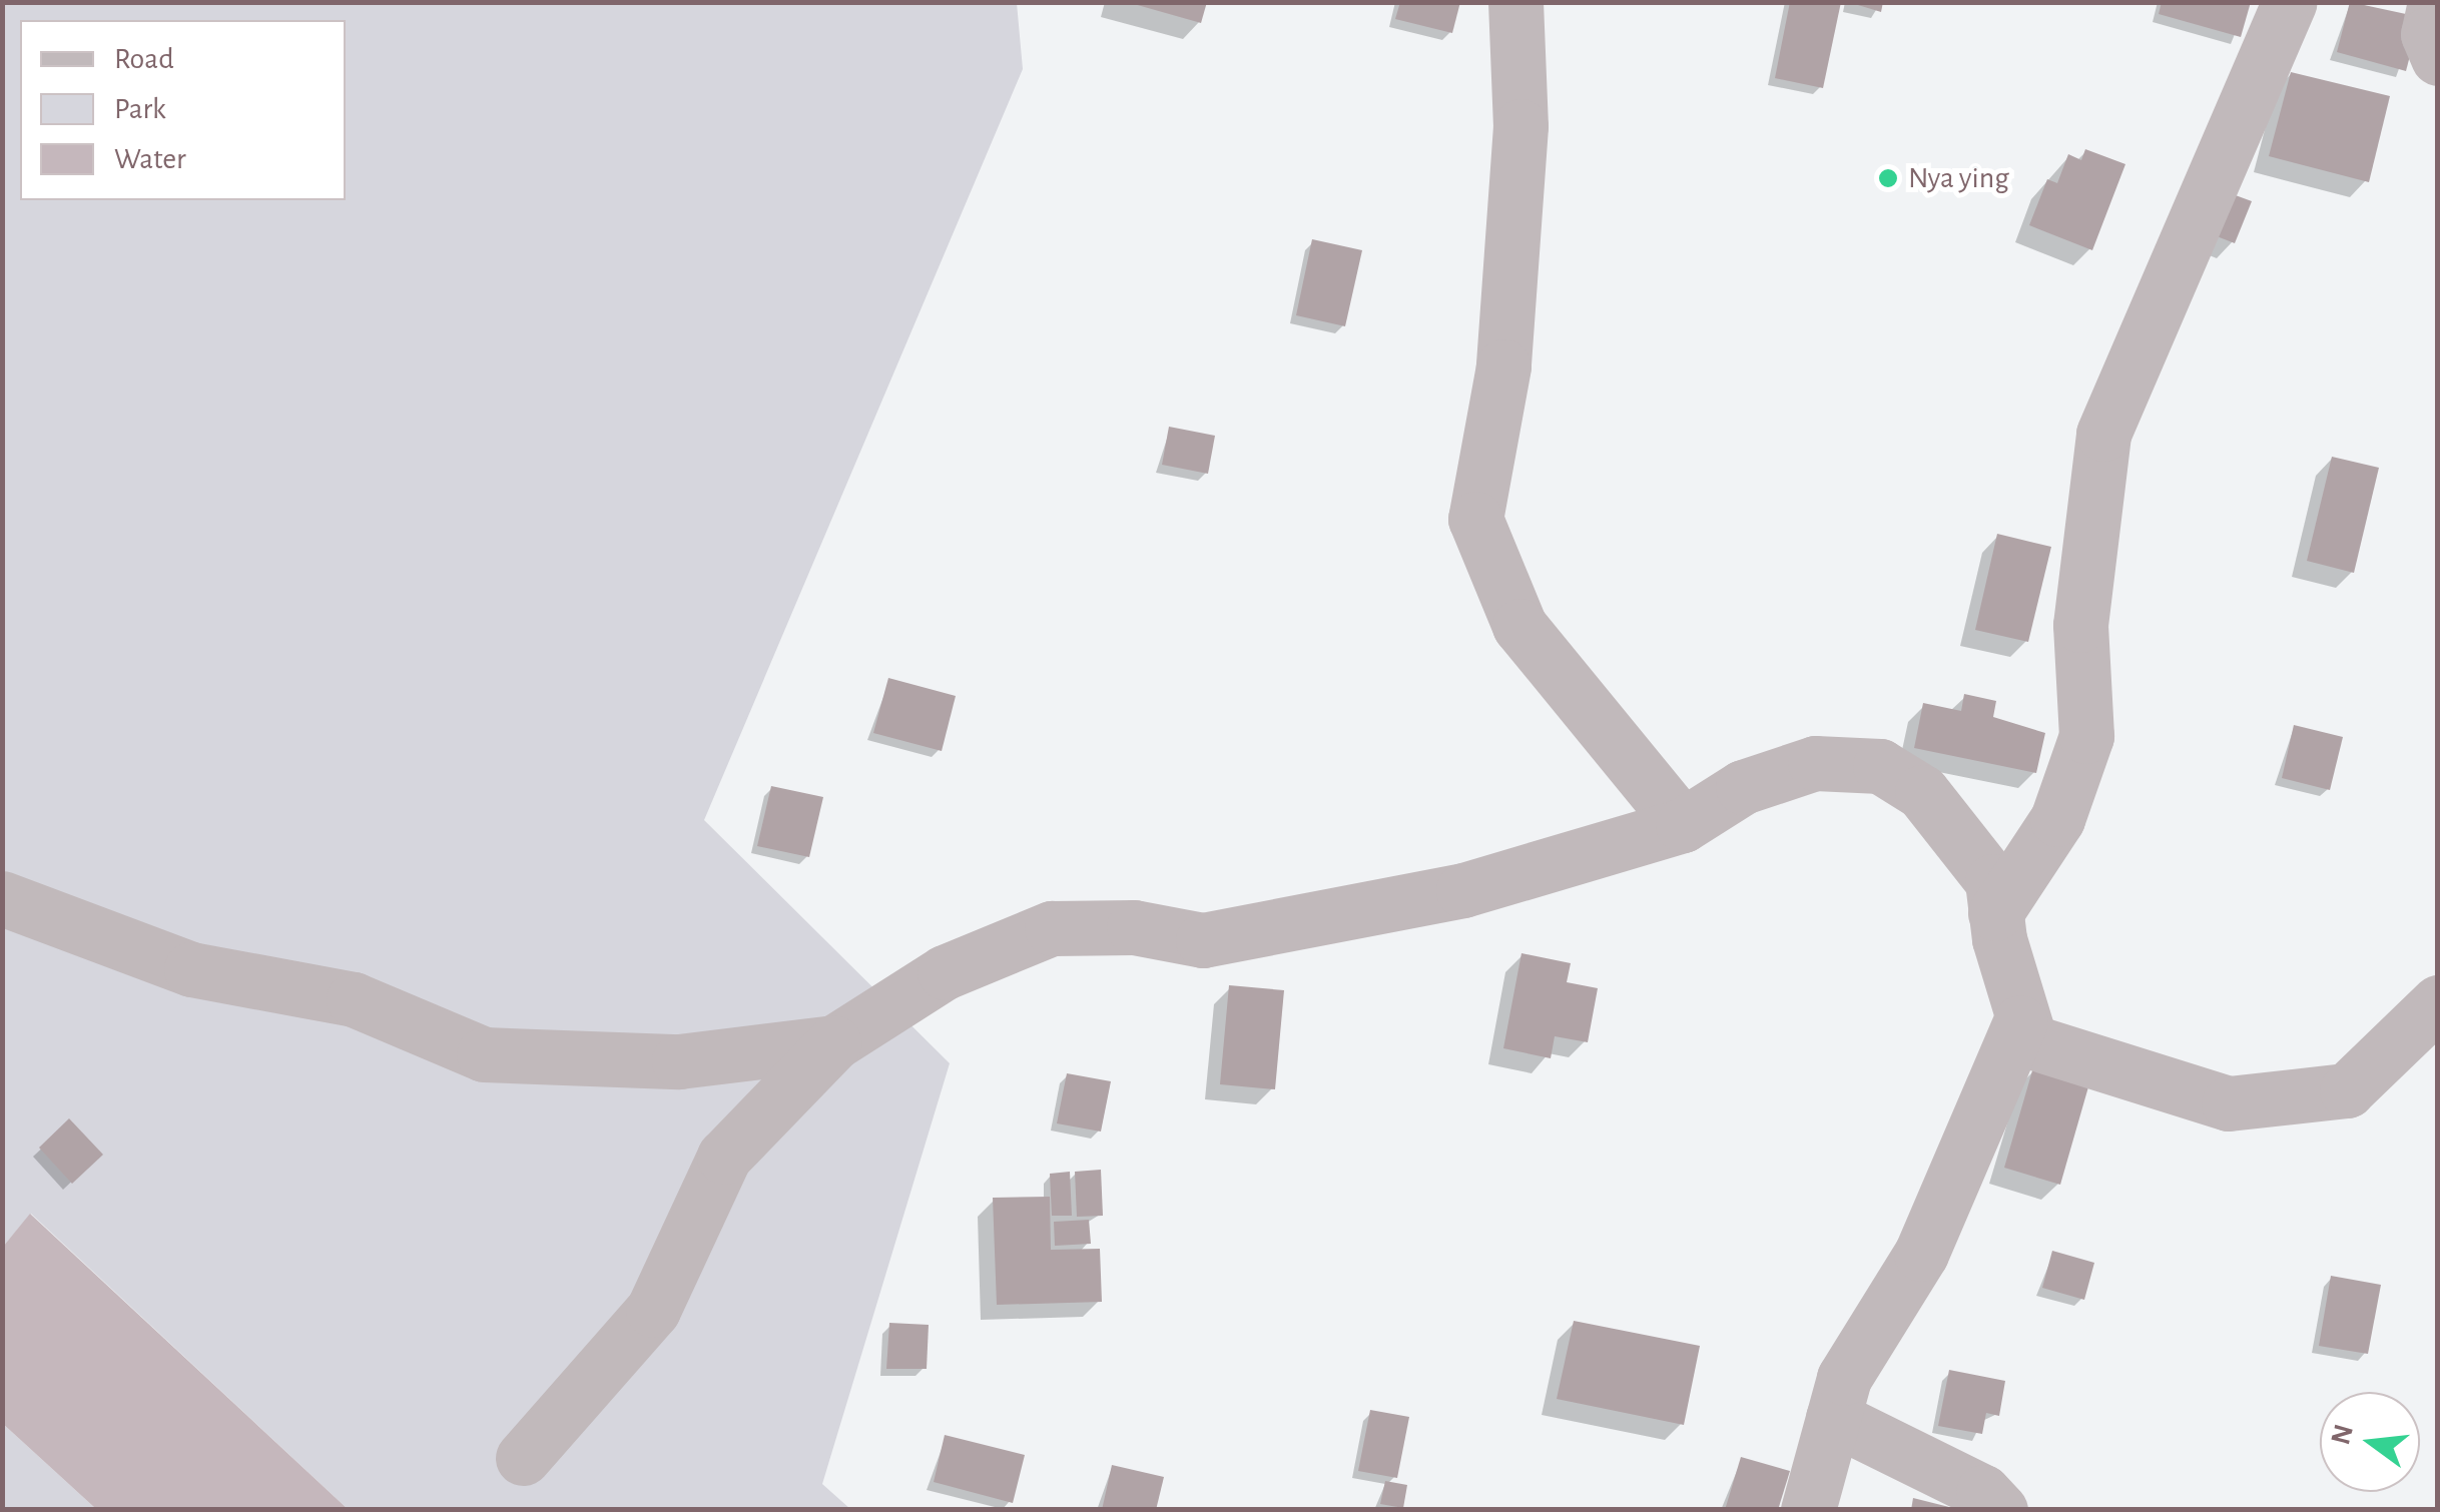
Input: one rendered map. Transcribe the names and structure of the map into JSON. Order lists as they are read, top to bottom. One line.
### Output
{"places":["Nya ying"],"legend":["Road","Park","Water"],"north":"left"}
